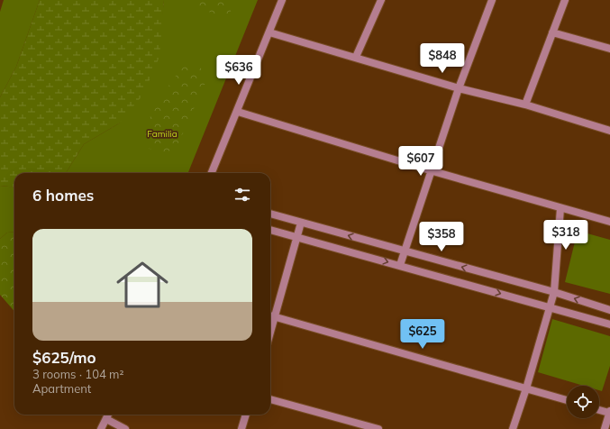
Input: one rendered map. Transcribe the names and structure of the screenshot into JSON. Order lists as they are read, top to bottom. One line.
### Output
{"parks":["Familia"],"page":{"price":["$848","$636","$607","$318","$358","$625"],"heading":"6 homes","list":[{"name":"$625/mo","note":"3 rooms · 104 m² · Apartment"}]}}
